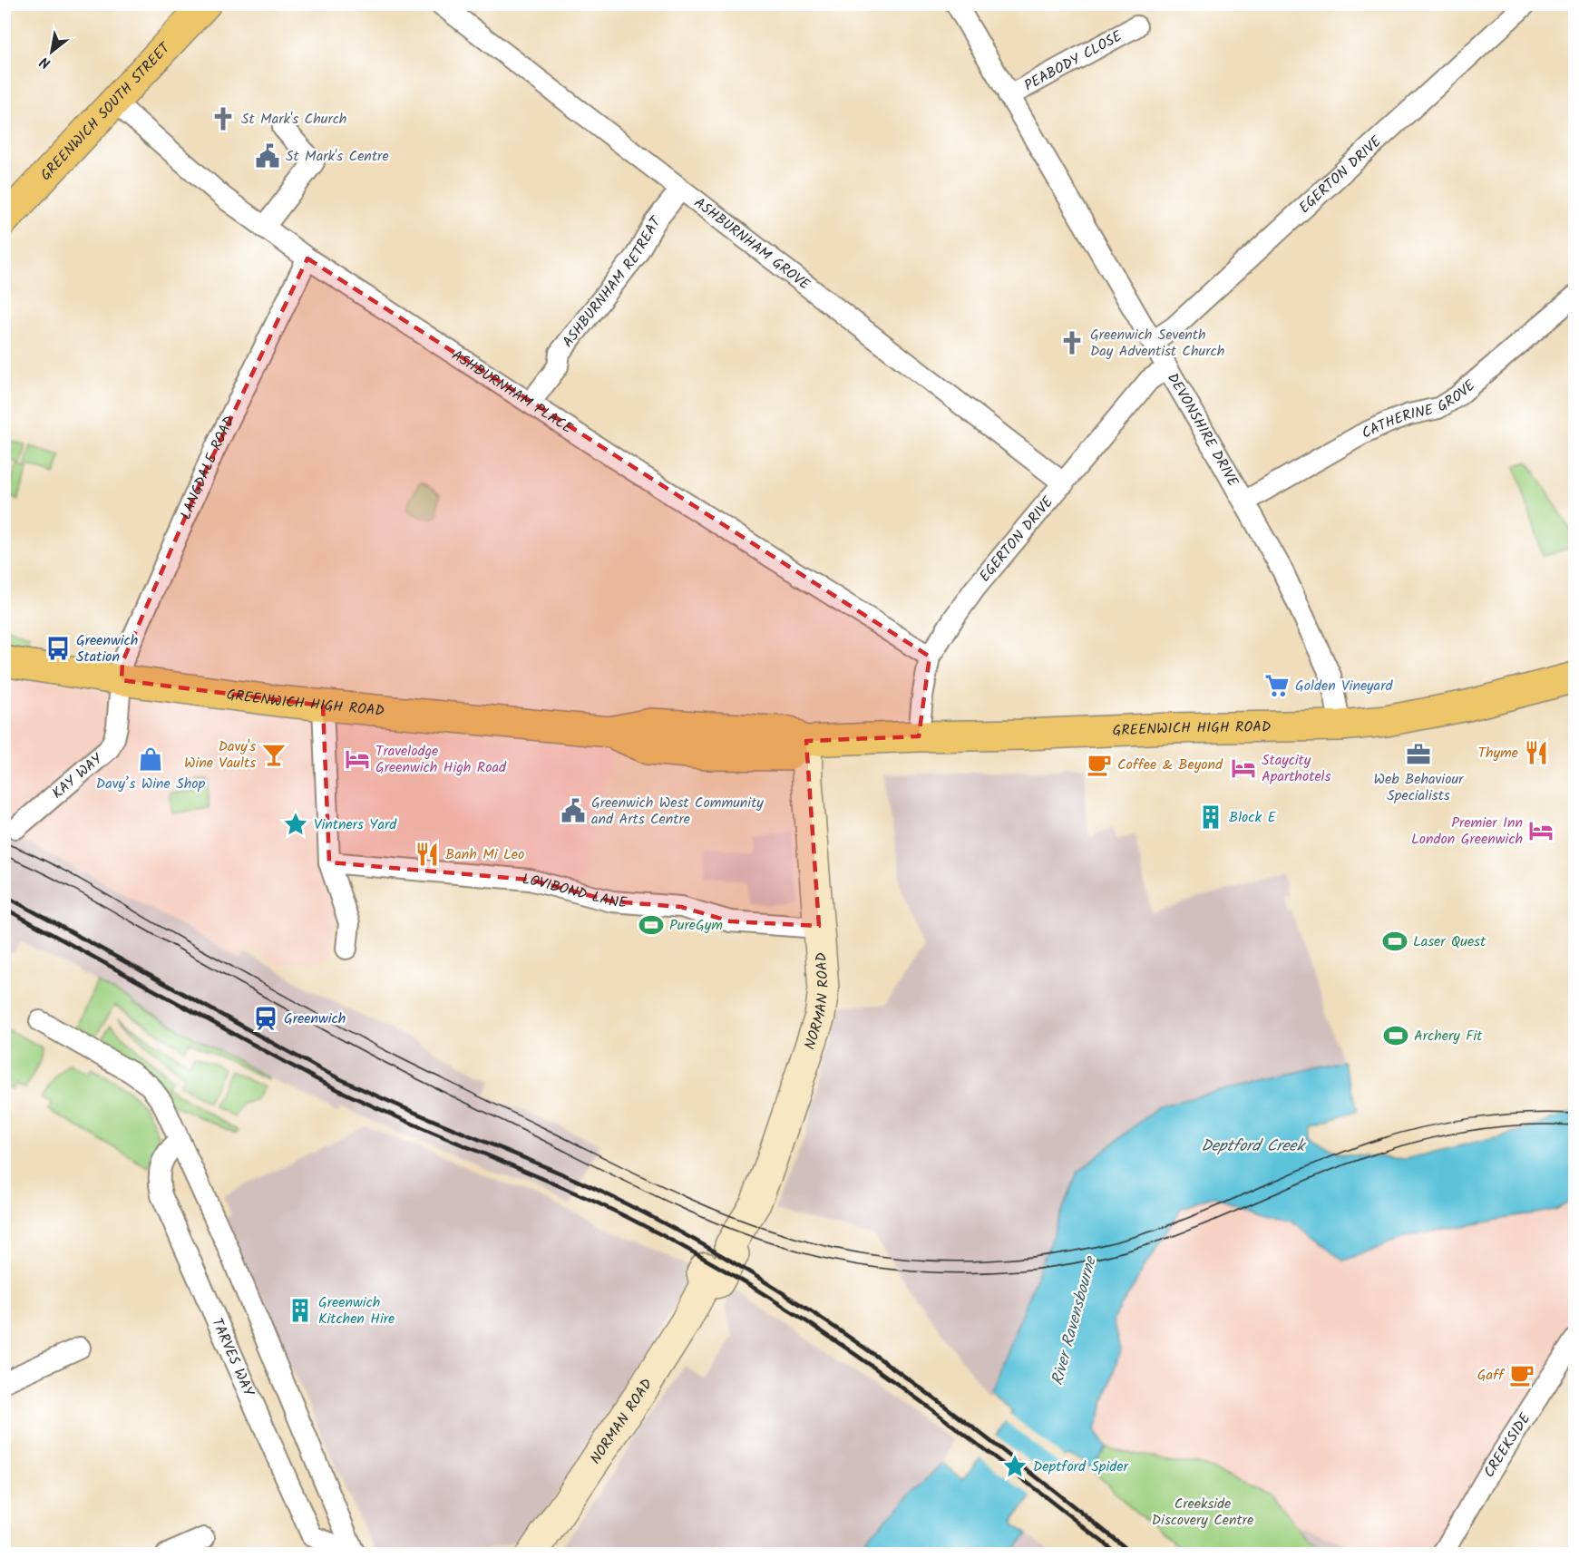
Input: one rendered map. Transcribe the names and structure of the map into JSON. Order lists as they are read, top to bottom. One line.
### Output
{"streets":{"main road":["GREENWICH SOUTH STREET","GREENWICH HIGH ROAD","NORMAN ROAD"],"street":["PEABODY CLOSE","EGERTON DRIVE","ASHBURNHAM GROVE","ASHBURNHAM RETREAT","ASHBURNHAM PLACE","CATHERINE GROVE","DEVONSHIRE DRIVE","LANGDALE ROAD","KAY WAY","LOVIBOND LANE","TARVES WAY","CREEKSIDE"]},"crossings":[["PEABODY CLOSE","DEVONSHIRE DRIVE"],["GREENWICH SOUTH STREET","ASHBURNHAM PLACE"],["EGERTON DRIVE","ASHBURNHAM GROVE"],["EGERTON DRIVE","ASHBURNHAM PLACE"],["EGERTON DRIVE","DEVONSHIRE DRIVE"],["EGERTON DRIVE","GREENWICH HIGH ROAD"],["ASHBURNHAM GROVE","ASHBURNHAM RETREAT"],["ASHBURNHAM RETREAT","ASHBURNHAM PLACE"],["ASHBURNHAM PLACE","LANGDALE ROAD"],["CATHERINE GROVE","DEVONSHIRE DRIVE"],["DEVONSHIRE DRIVE","GREENWICH HIGH ROAD"],["LANGDALE ROAD","GREENWICH HIGH ROAD"],["LANGDALE ROAD","KAY WAY"],["GREENWICH HIGH ROAD","KAY WAY"],["GREENWICH HIGH ROAD","NORMAN ROAD"],["LOVIBOND LANE","NORMAN ROAD"]],"water":["Deptford Creek","River Ravensbourne"],"parks":["Creekside Discovery Centre"],"places":{"church":["St Mark's Church","Greenwich Seventh Day Adventist Church"],"public building":["St Mark's Centre","Greenwich West Community and Arts Centre"],"bus stop":["Greenwich Station"],"supermarket":["Golden Vineyard"],"restaurant":["Thyme","Banh Mi Leo"],"bar":["Davy's Wine Vaults"],"office":["Web Behaviour Specialists"],"shop":["Davy’s Wine Shop"],"hotel":["Travelodge Greenwich High Road","Staycity Aparthotels","Premier Inn London Greenwich"],"cafe":["Coffee & Beyond","Gaff"],"building":["Block E","Greenwich Kitchen Hire"],"place":["Vintners Yard","Deptford Spider"],"sports":["PureGym","Laser Quest","Archery Fit"],"station":["Greenwich"]},"north":"bottom left"}
